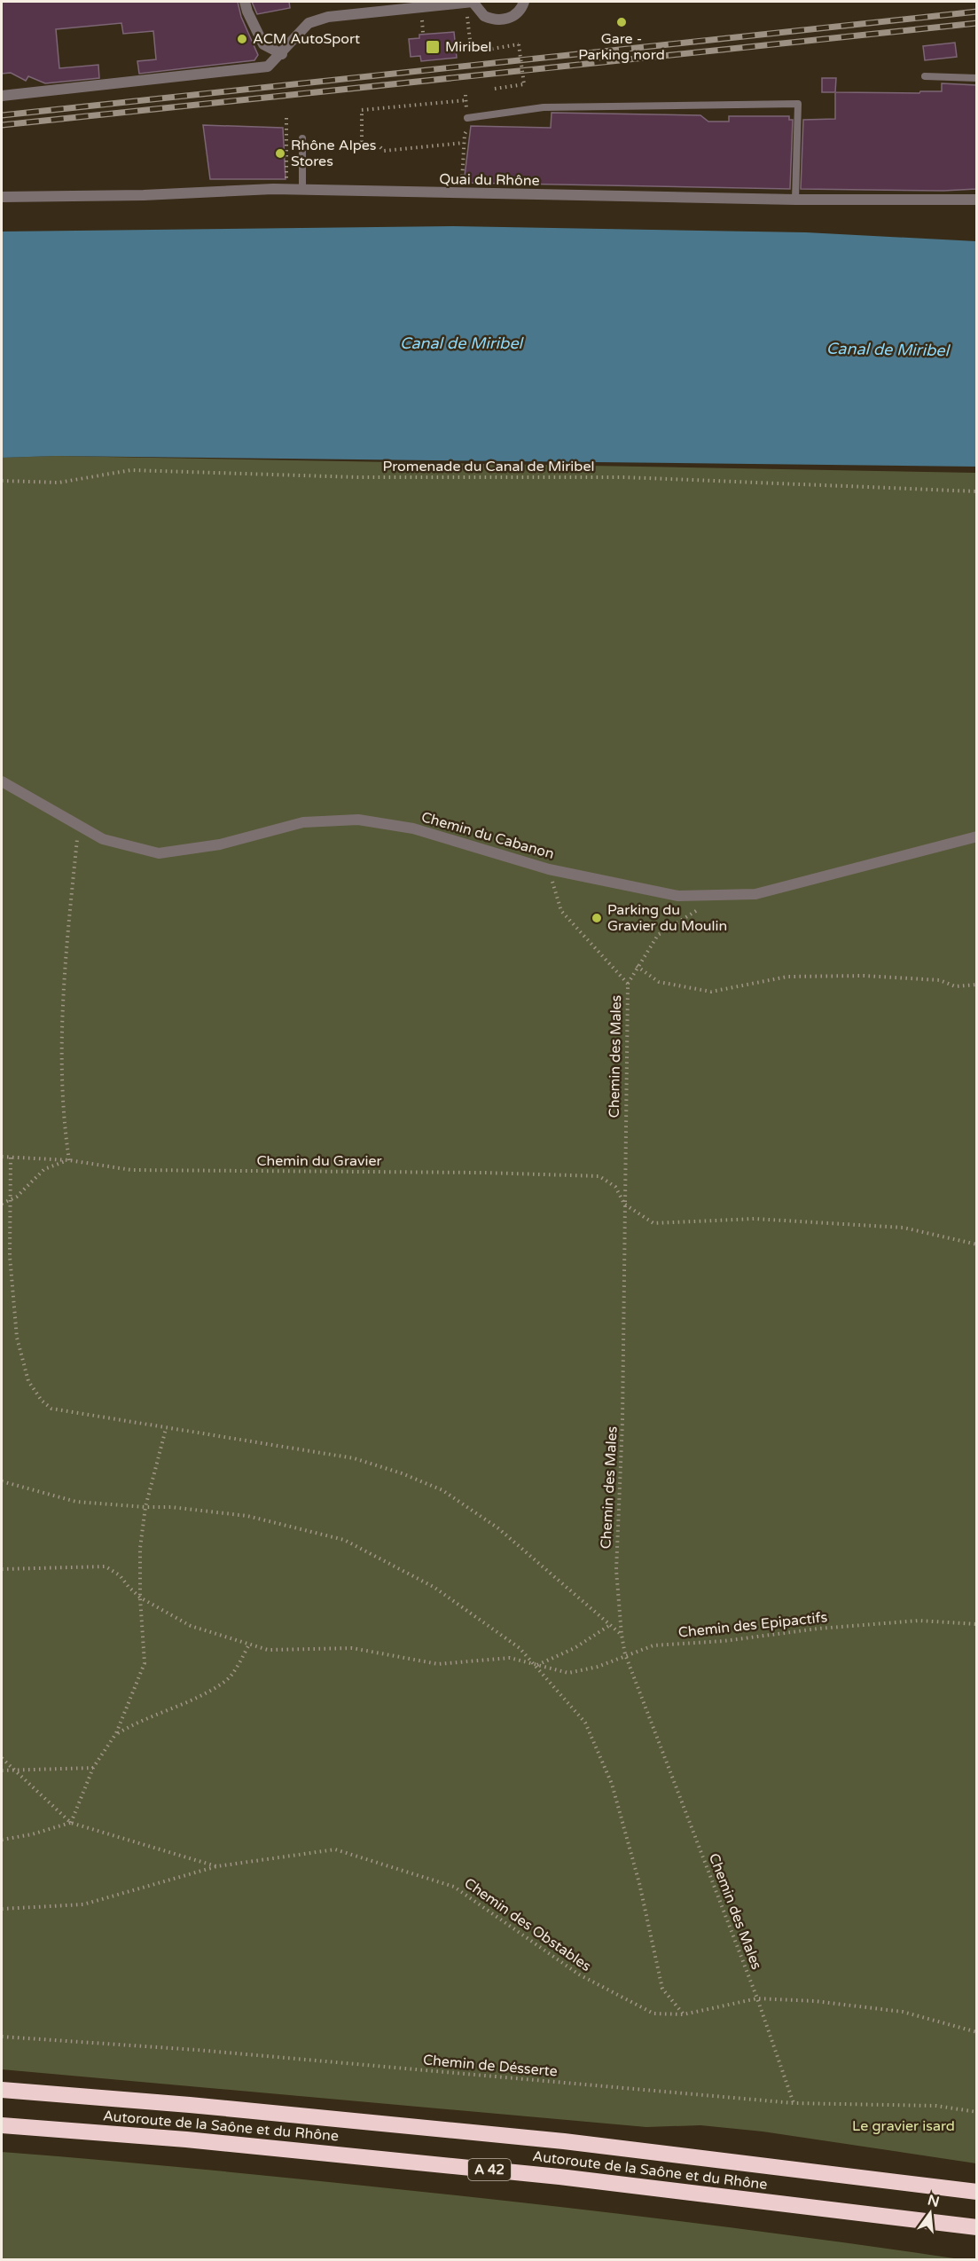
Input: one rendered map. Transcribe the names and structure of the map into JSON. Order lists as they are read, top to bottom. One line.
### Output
{"streets":{"highway":["Autoroute de la Saône et du Rhône","A 42"],"street":["Quai du Rhône","Chemin du Cabanon"],"path":["Promenade du Canal de Miribel","Chemin des Males","Chemin du Gravier","Chemin des Epipactifs","Chemin des Obstables","Chemin de Désserte"]},"crossings":[["Chemin du Cabanon","Chemin des Males"],["Chemin des Males","Chemin du Gravier"],["Chemin des Males","Chemin des Epipactifs"],["Chemin des Males","Chemin des Obstables"],["Chemin des Males","Chemin de Désserte"]],"water":["Canal de Miribel"],"parks":["Le gravier isard"],"places":{"other":["Gare - Parking nord","ACM AutoSport","Rhône Alpes Stores","Parking du Gravier du Moulin"],"transit":["Miribel"]},"north":"top"}
